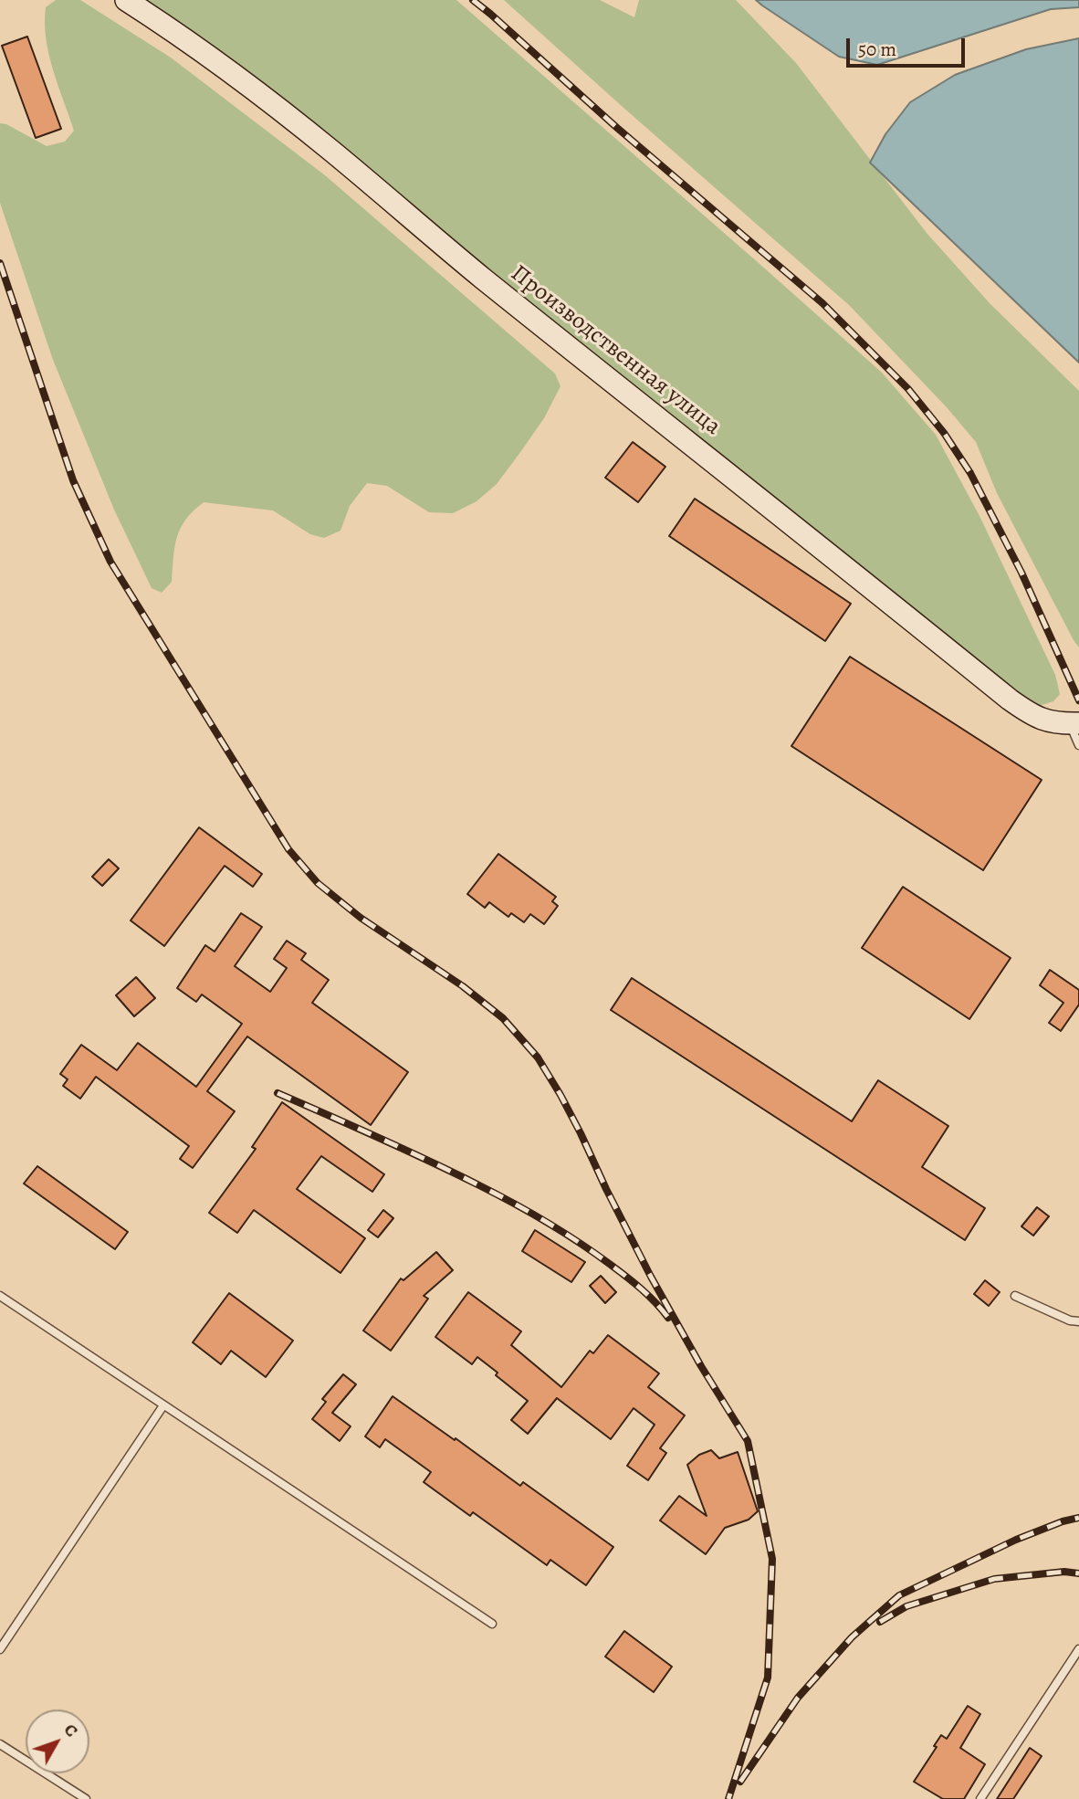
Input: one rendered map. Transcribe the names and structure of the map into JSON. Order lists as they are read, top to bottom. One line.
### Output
{"streets":{"street":["Производственная улица"]},"scale_bar":"50 m","north":"top right"}
